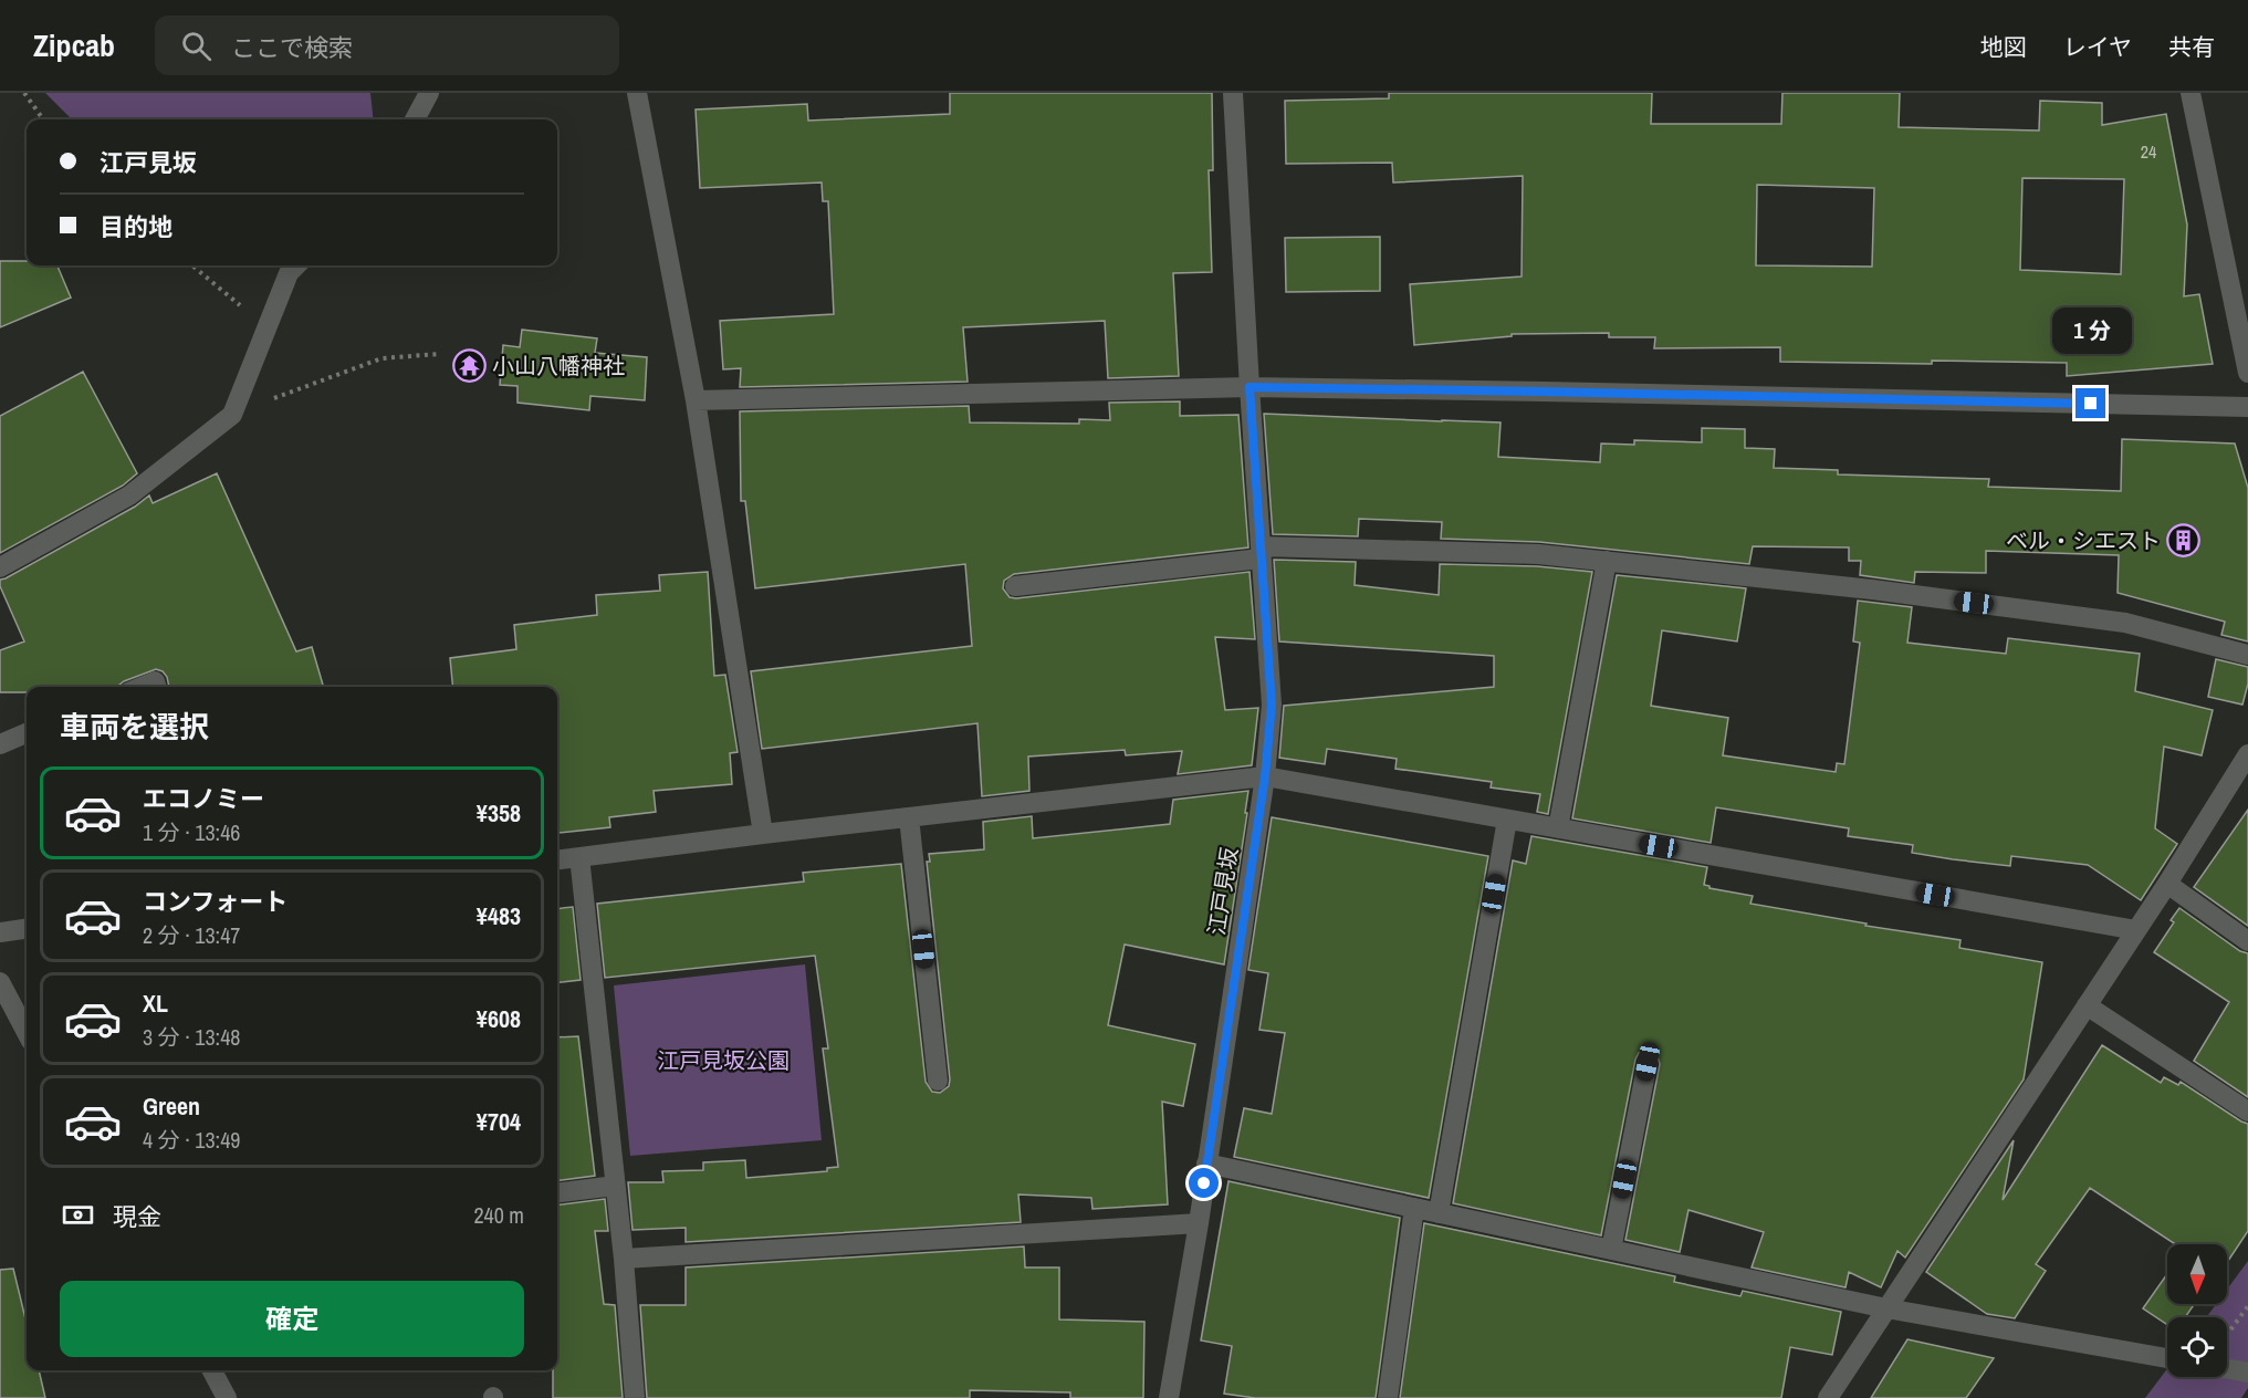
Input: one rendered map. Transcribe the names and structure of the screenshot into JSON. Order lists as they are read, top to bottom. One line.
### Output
{"streets":{"street":["江戸見坂"]},"parks":["江戸見坂公園"],"places":{"temple":["小山八幡神社"],"building":["ベル・シエスト"]},"house_numbers":["24"],"north":"bottom","page":{"header":"Zipcab","search":"ここで検索","nav":["地図","レイヤ","共有"],"banner":["江戸見坂","目的地"],"bubble":"1 分","heading":"車両を選択","list":[{"name":"エコノミー","note":"1 分 · 13:46","value":"¥358"},{"name":"コンフォート","note":"2 分 · 13:47","value":"¥483"},{"name":"XL","note":"3 分 · 13:48","value":"¥608"},{"name":"Green","note":"4 分 · 13:49","value":"¥704"}],"pay":["現金","240 m"],"buttons":"確定"}}
